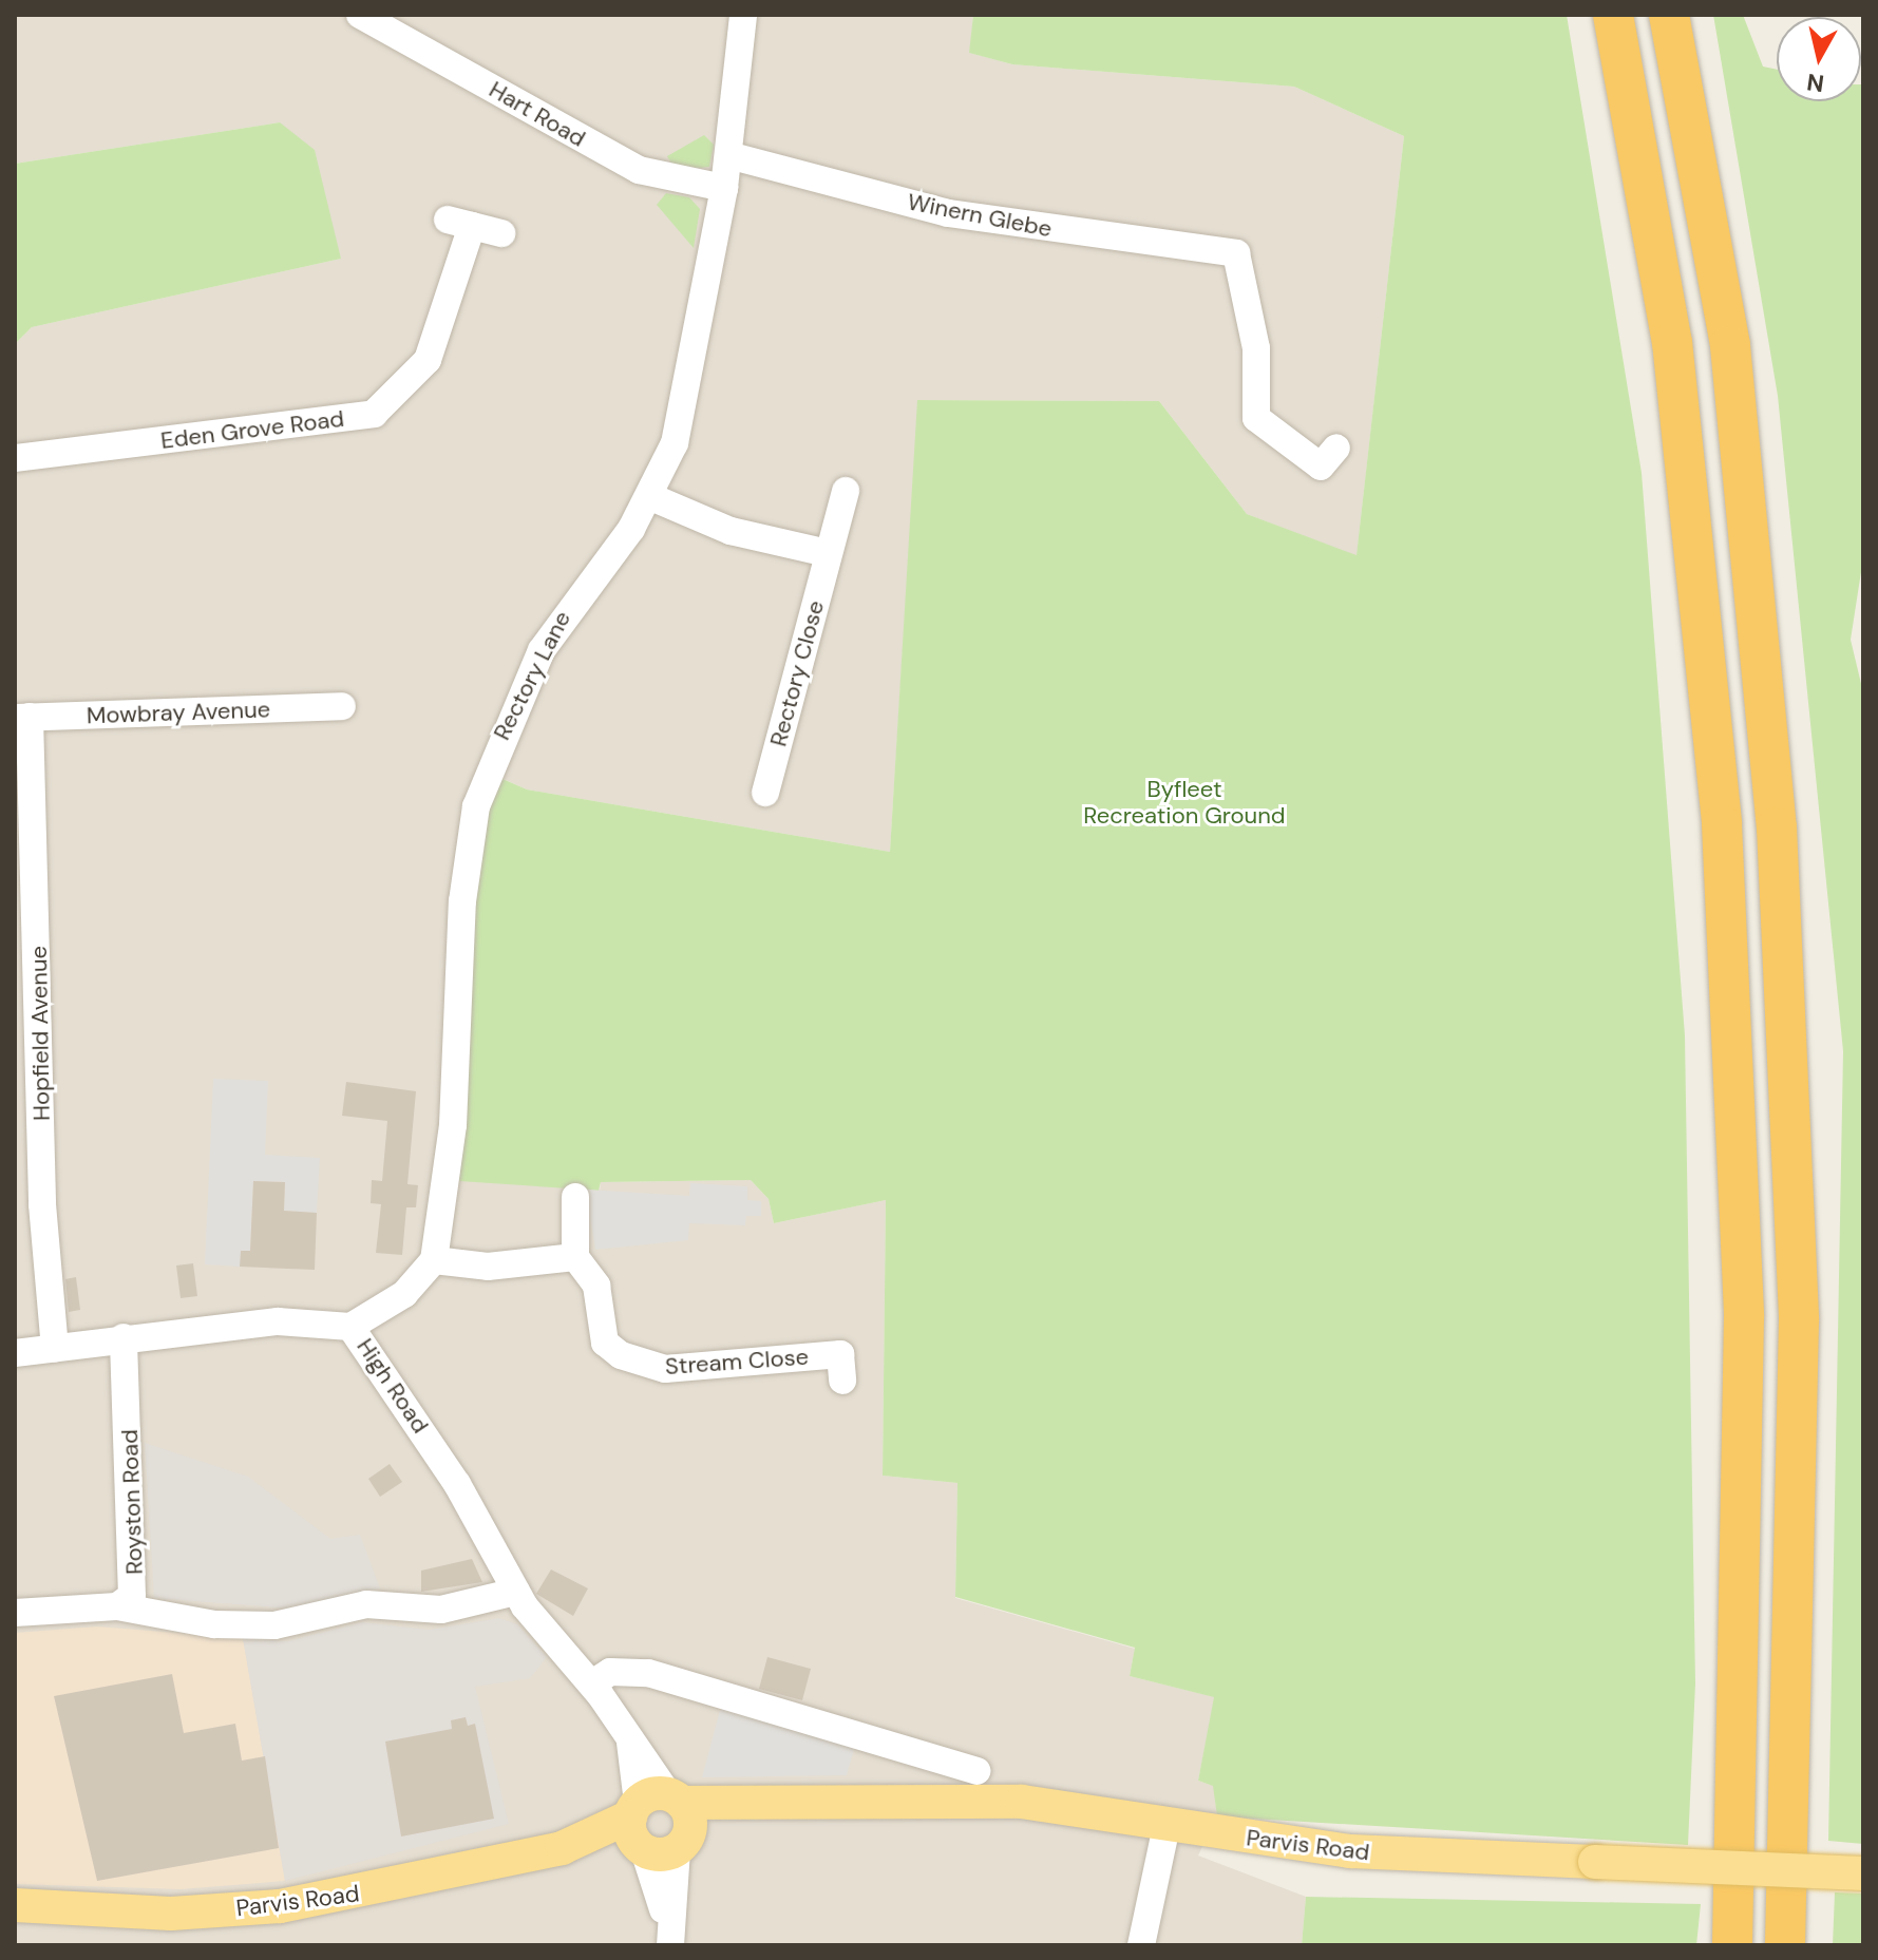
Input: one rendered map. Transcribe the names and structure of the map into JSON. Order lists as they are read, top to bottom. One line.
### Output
{"streets":{"main road":["Parvis Road"],"street":["Hart Road","Winern Glebe","Eden Grove Road","Rectory Close","Rectory Lane","Mowbray Avenue","Hopfield Avenue","Stream Close","High Road","Royston Road"]},"crossings":[["Hart Road","Rectory Lane"],["Winern Glebe","Rectory Lane"],["Mowbray Avenue","Hopfield Avenue"],["Hopfield Avenue","High Road"],["High Road","Royston Road"],["High Road","Parvis Road"]],"parks":["Byfleet Recreation Ground"],"north":"bottom"}
